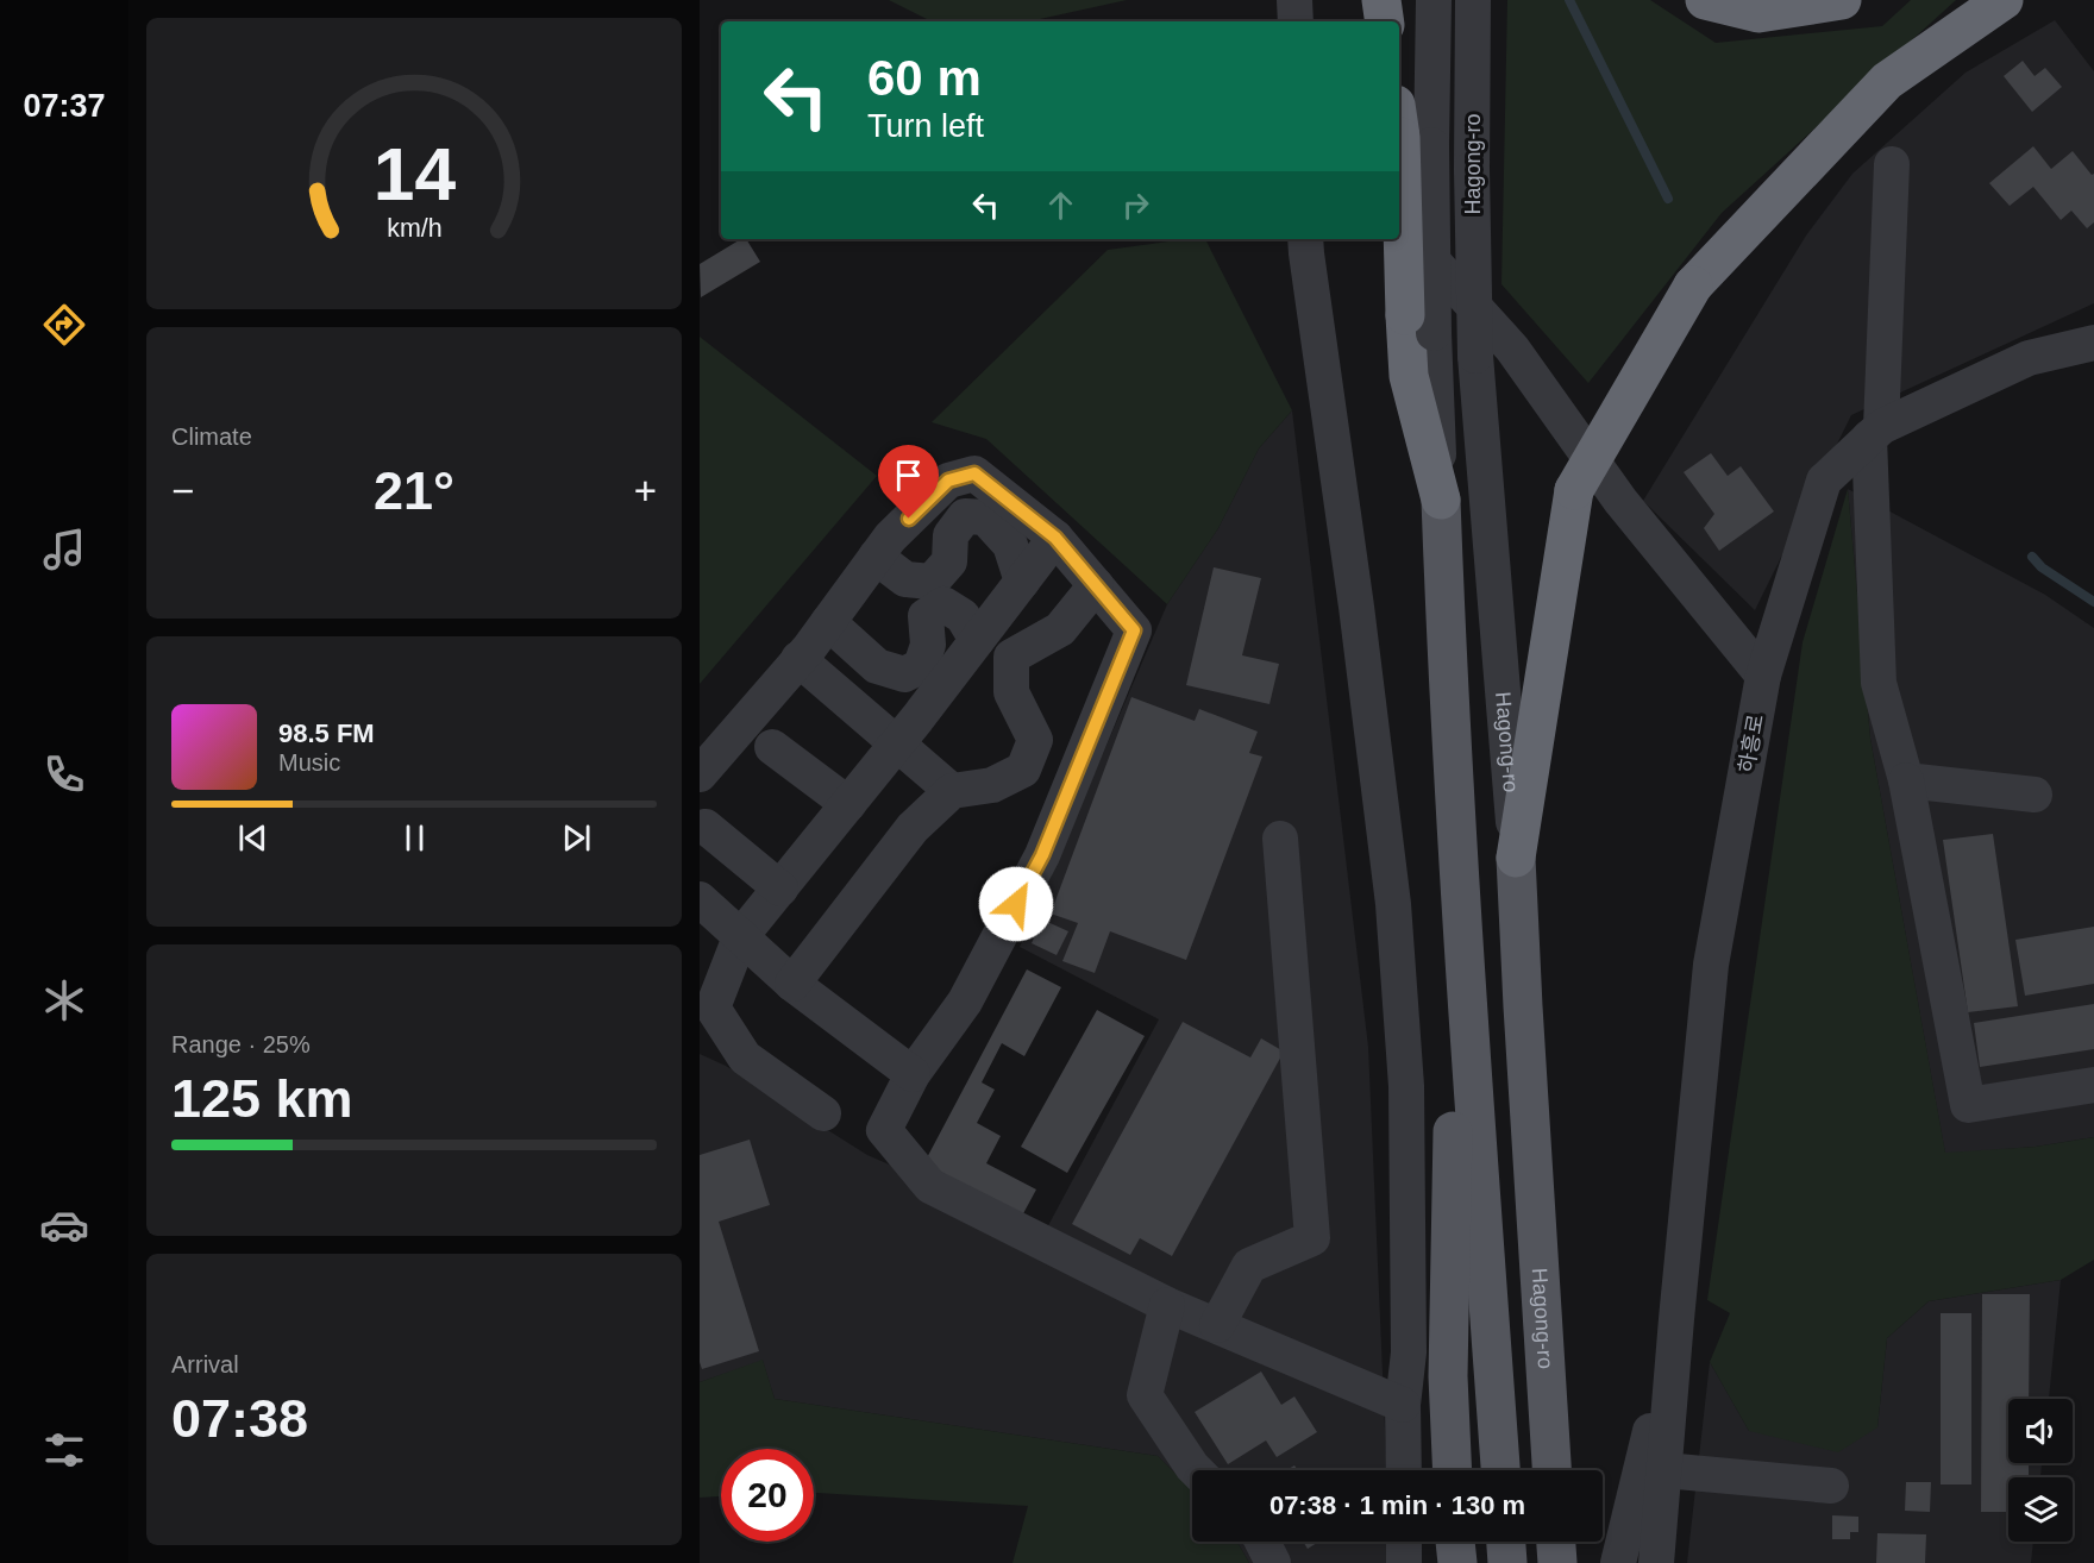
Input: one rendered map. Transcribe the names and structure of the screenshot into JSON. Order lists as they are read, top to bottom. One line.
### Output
{"streets":{"main road":["Hagong-ro"],"street":["하흥로"]},"page":{"tabs":"07:37","turn":["60 m","Turn left"],"tile":["Climate",["Range · 25%","125 km"],["Arrival","07:38"]],"heat":["−","21°","+"],"song":["98.5 FM","Music"],"limit":"20","trip":"07:38 · 1 min · 130 m","gauge":["14","km/h"]}}
